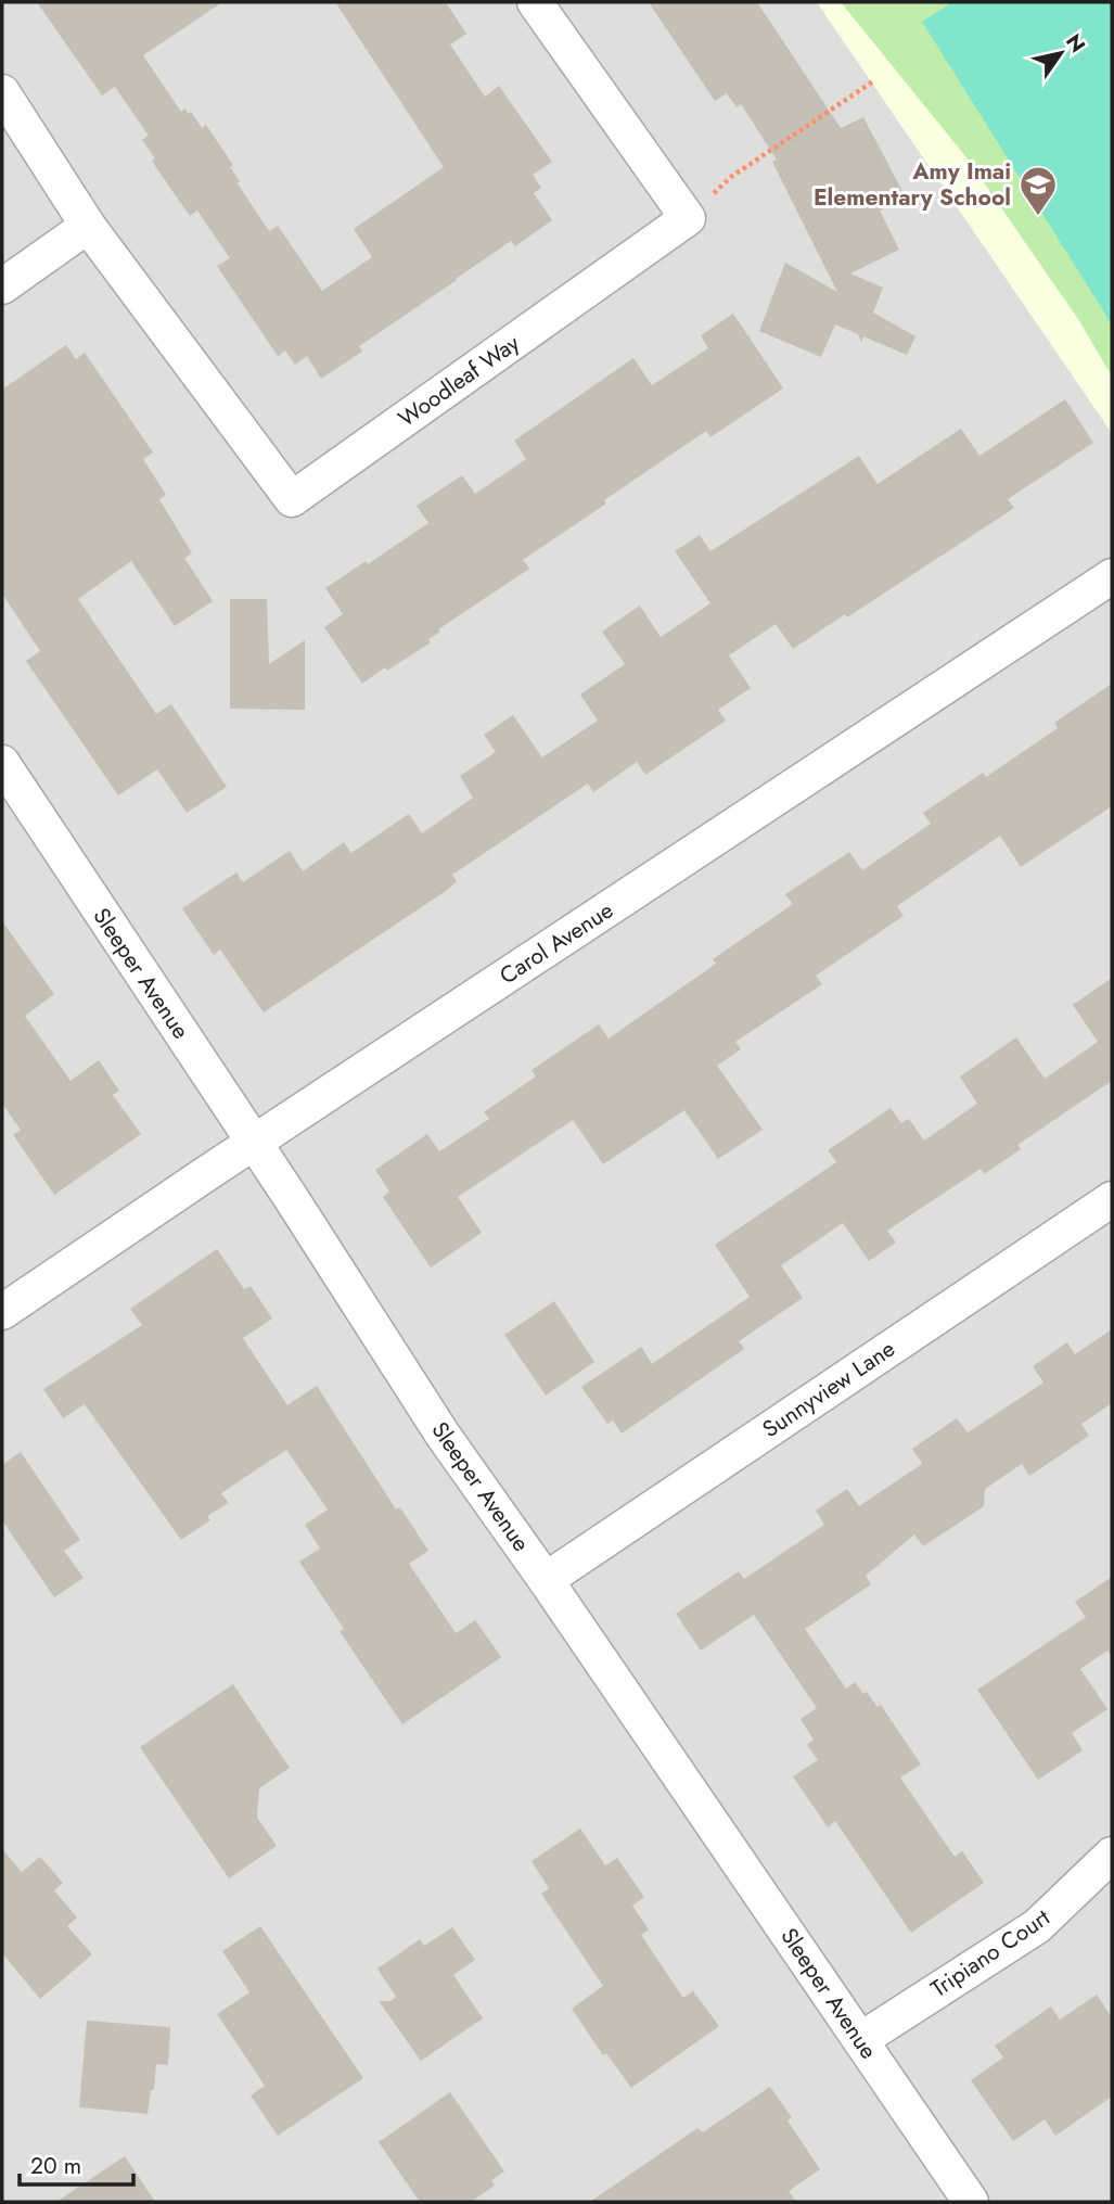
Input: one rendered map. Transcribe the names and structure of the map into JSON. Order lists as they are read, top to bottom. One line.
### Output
{"streets":{"street":["Woodleaf Way","Carol Avenue","Sleeper Avenue","Sunnyview Lane","Tripiano Court"]},"crossings":[["Carol Avenue","Sleeper Avenue"],["Sleeper Avenue","Sunnyview Lane"],["Sleeper Avenue","Tripiano Court"]],"places":{"school or university":["Amy Imai Elementary School"]},"scale_bar":"20 m","north":"top right"}
